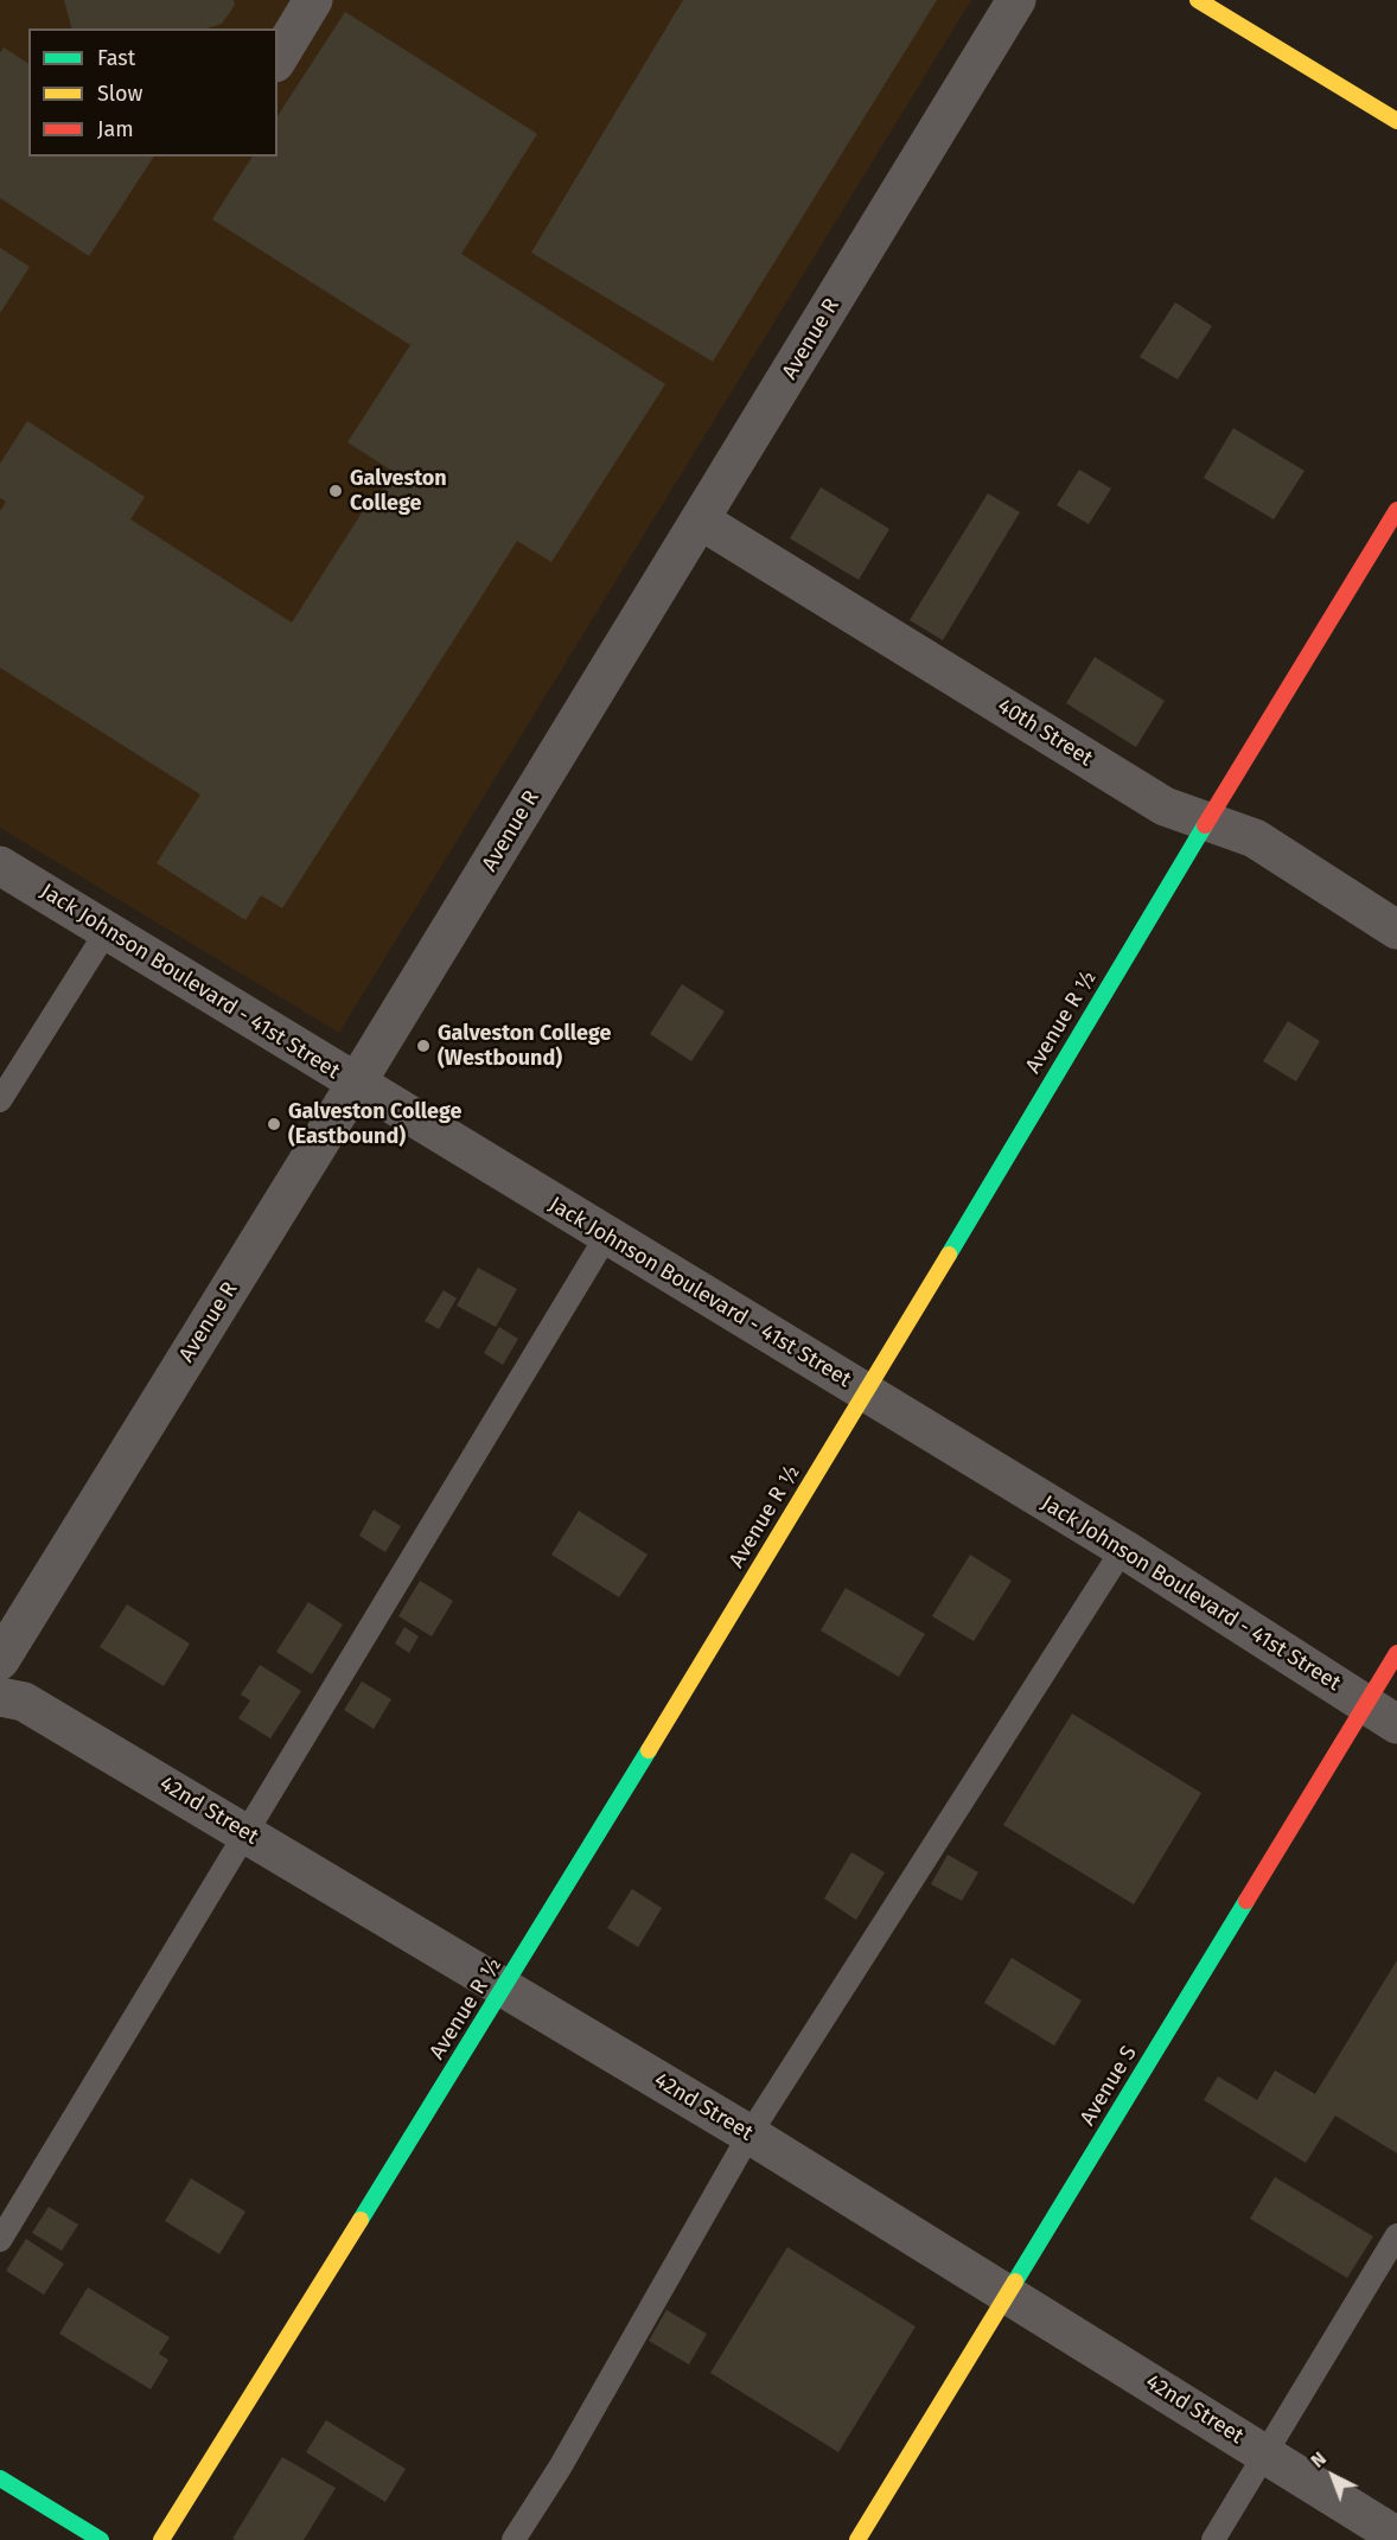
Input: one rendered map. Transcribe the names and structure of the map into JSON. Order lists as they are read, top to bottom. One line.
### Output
{"streets":{"street":["Avenue R","40th Street","Jack Johnson Boulevard - 41st Street","Avenue R ½","42nd Street","Avenue S"]},"crossings":[["Avenue R","40th Street"],["Avenue R","Jack Johnson Boulevard - 41st Street"],["40th Street","Avenue R ½"],["Jack Johnson Boulevard - 41st Street","Avenue R ½"],["Jack Johnson Boulevard - 41st Street","Avenue S"],["Avenue R ½","42nd Street"],["42nd Street","Avenue S"]],"places":["Galveston College","Galveston College (Westbound)","Galveston College (Eastbound)"],"legend":["Fast","Slow","Jam"],"north":"top left"}
